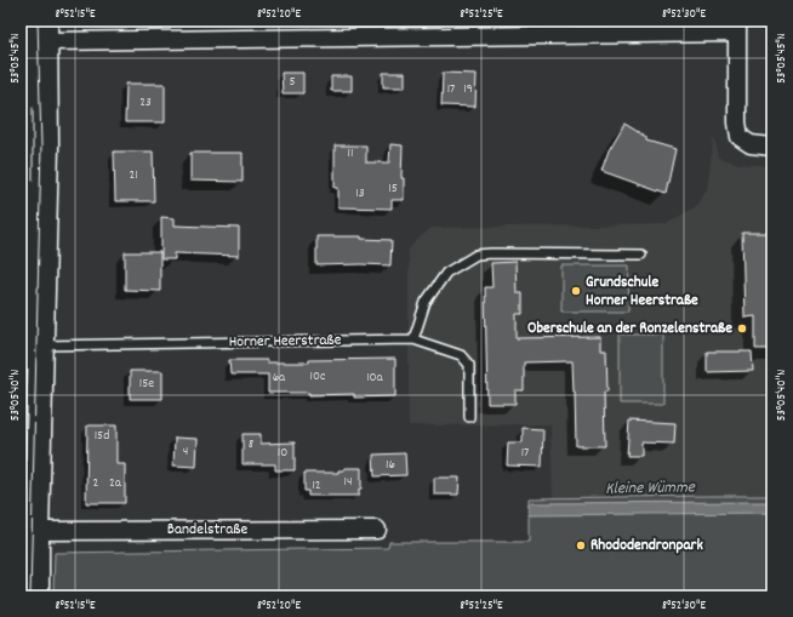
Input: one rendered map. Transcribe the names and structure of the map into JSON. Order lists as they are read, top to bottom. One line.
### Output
{"streets":{"street":["Bandelstraße"],"lane":["Horner Heerstraße"]},"water":["Kleine Wümme"],"places":["Grundschule Horner Heerstraße","Oberschule an der Ronzelenstraße","Rhododendronpark"],"house_numbers":["5","17","19","23","11","21","15","13","10c","6a","10a","15e","15d","8","4","10","17","16","14","2","2a","12"],"coordinates":["8°52'15\"E","8°52'20\"E","8°52'25\"E","8°52'30\"E","53°05'45\"N","53°05'40\"N"]}
